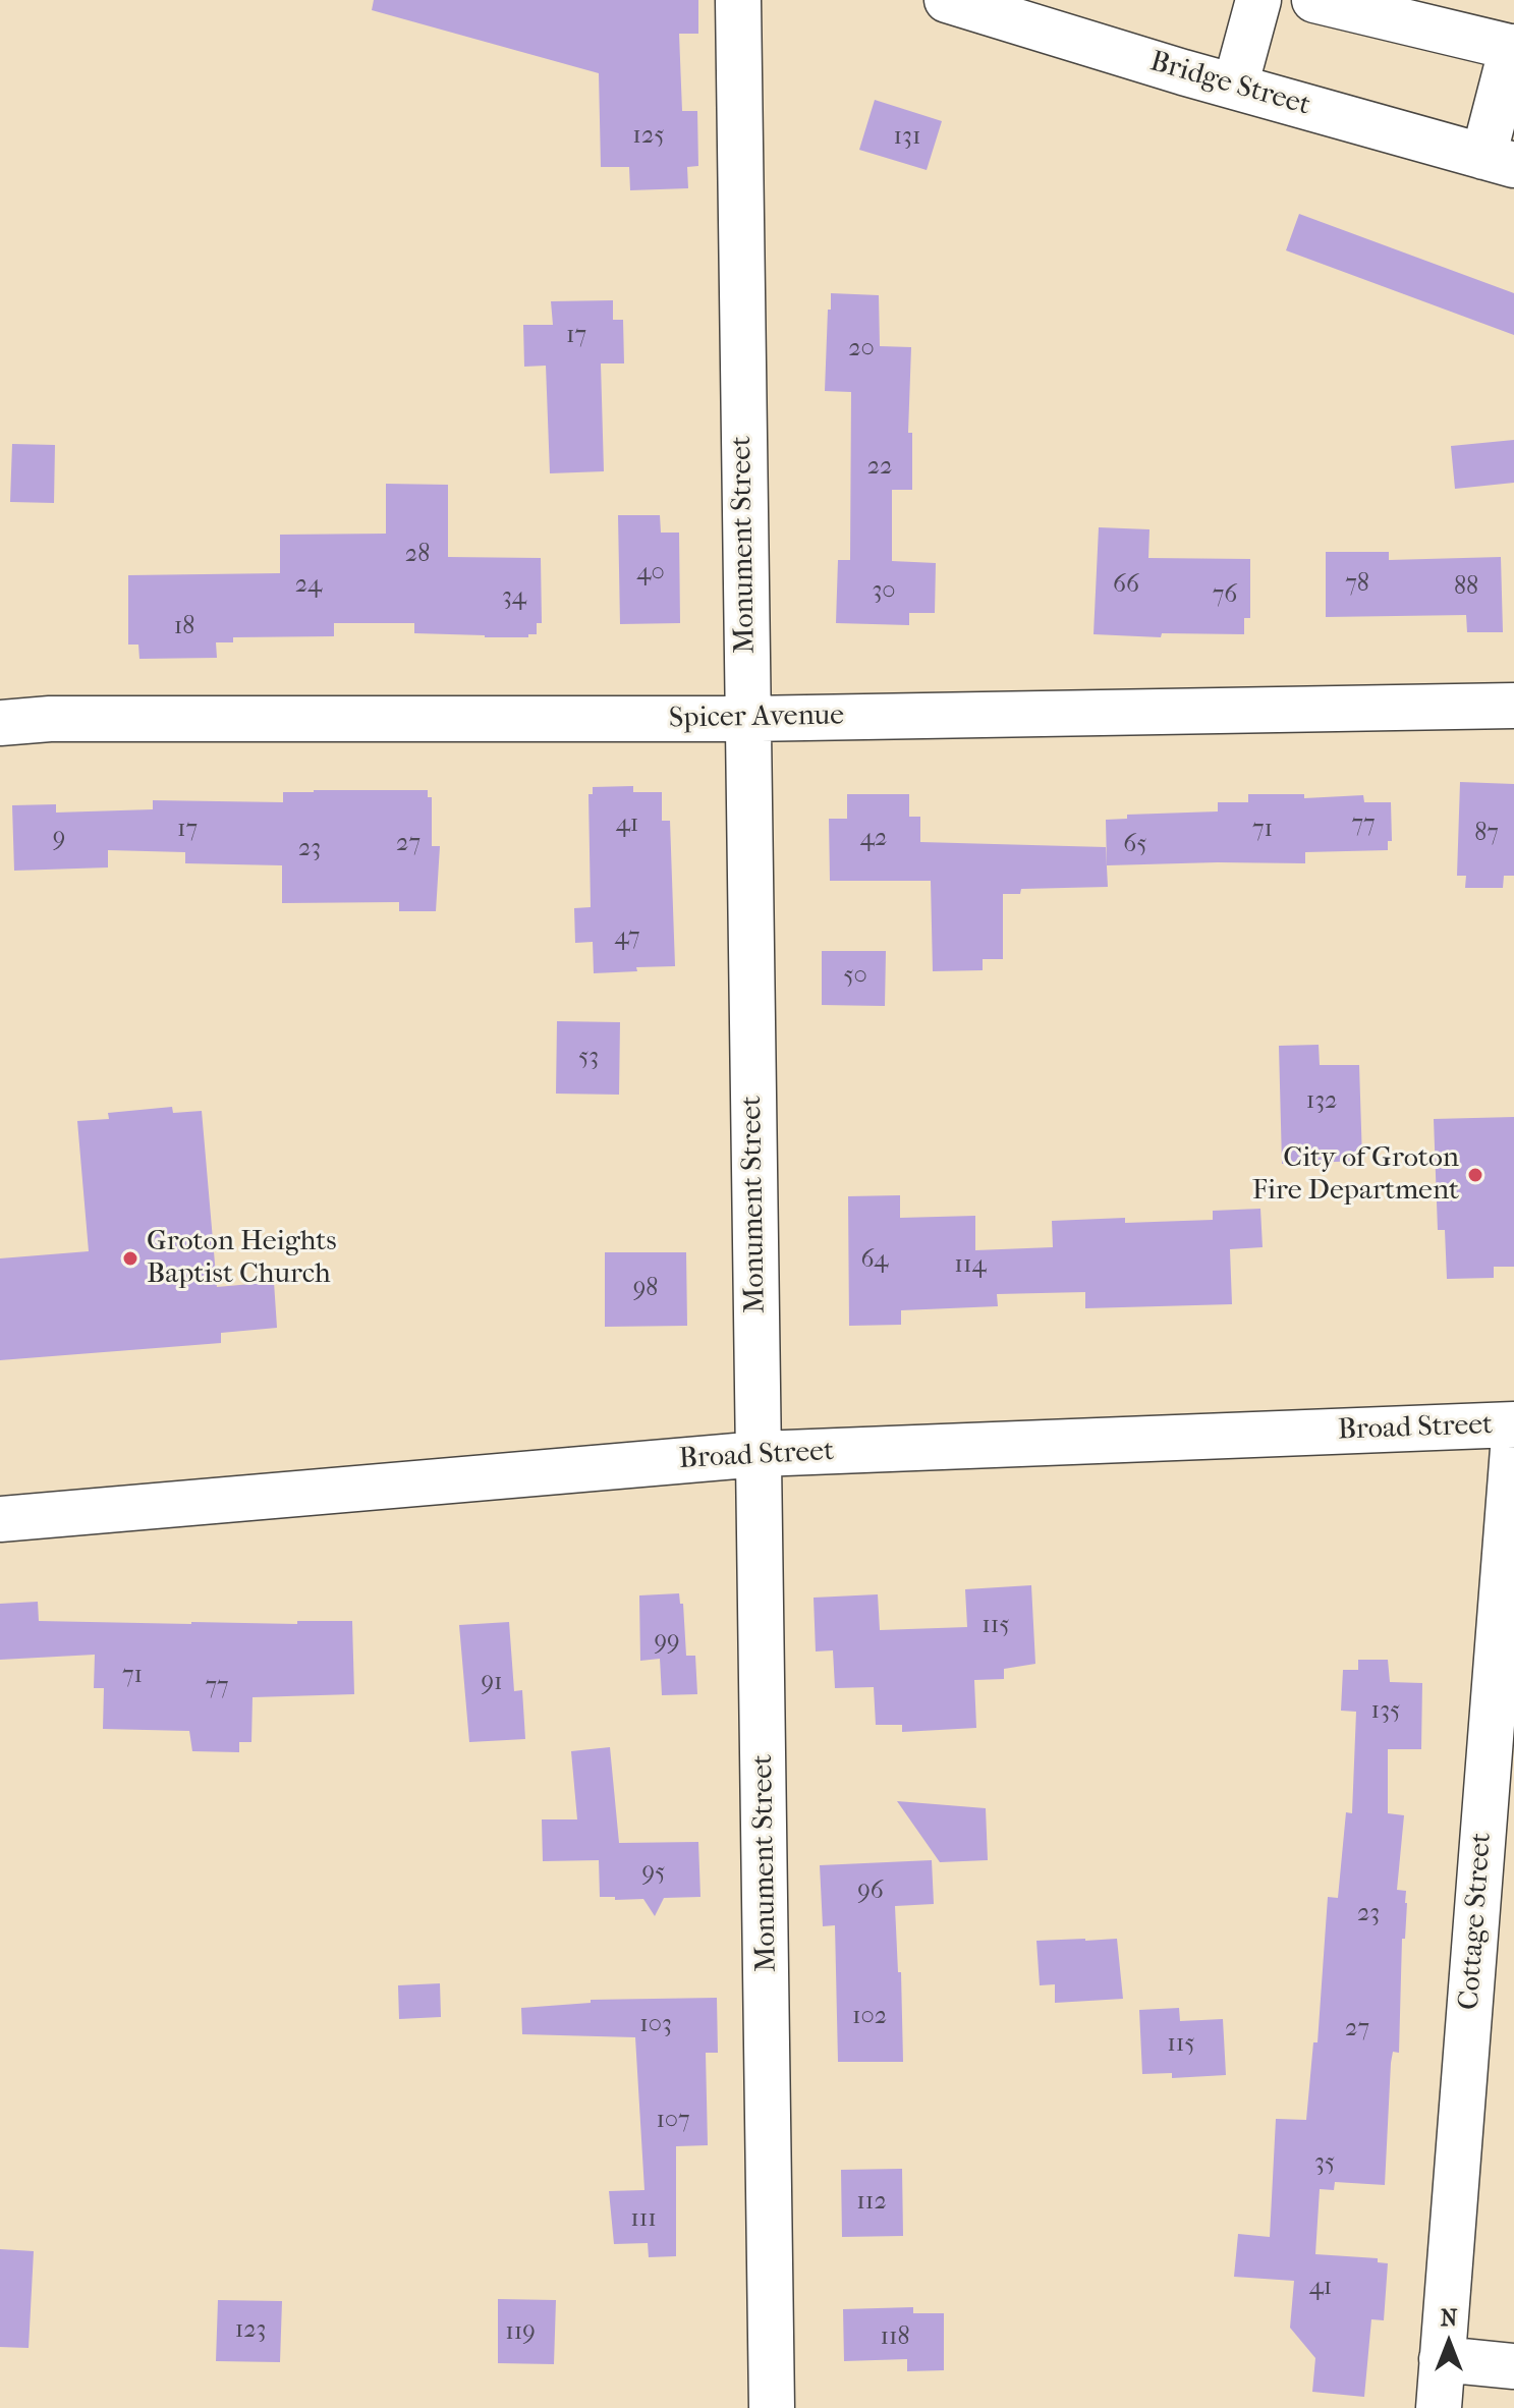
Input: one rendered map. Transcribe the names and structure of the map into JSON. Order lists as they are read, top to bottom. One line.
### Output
{"streets":{"street":["Bridge Street","Monument Street","Spicer Avenue","Broad Street","Cottage Street"]},"crossings":[["Monument Street","Spicer Avenue"],["Monument Street","Broad Street"]],"places":["City of Groton Fire Department","Groton Heights Baptist Church"],"house_numbers":["125","131","17","20","22","28","40","78","24","66","88","30","76","34","18","41","77","17","71","87","9","42","27","65","23","47","50","53","132","64","114","98","115","99","71","91","77","135","95","96","23","102","103","27","115","107","35","112","111","41","123","119","118"],"north":"top"}
